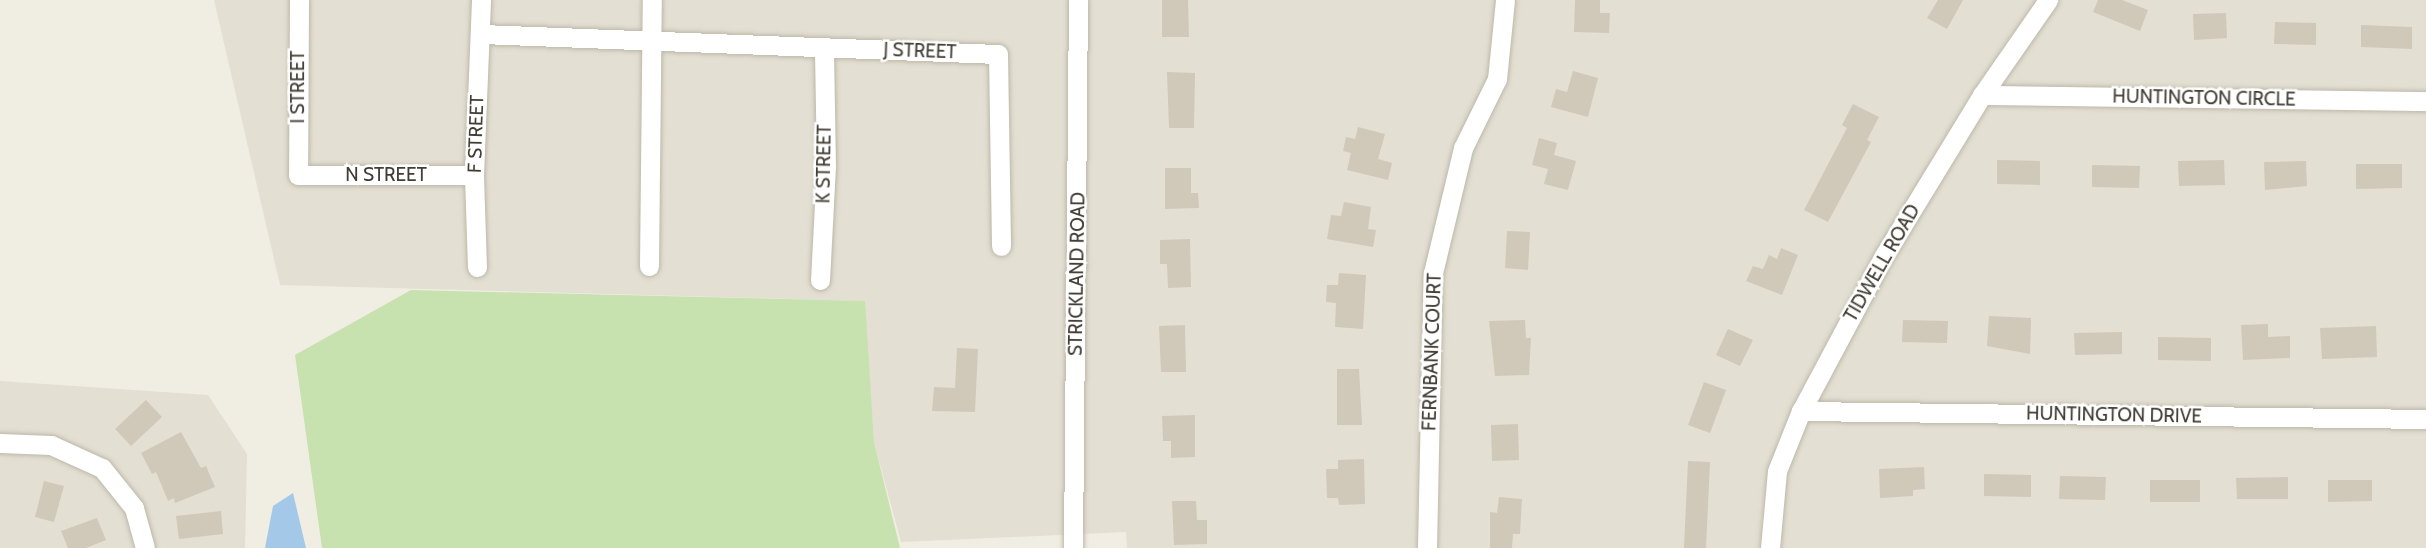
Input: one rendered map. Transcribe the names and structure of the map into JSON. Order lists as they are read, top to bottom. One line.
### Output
{"streets":{"street":["J STREET","I STREET","HUNTINGTON CIRCLE","F STREET","K STREET","N STREET","TIDWELL ROAD","STRICKLAND ROAD","FERNBANK COURT","HUNTINGTON DRIVE"]},"crossings":[["J STREET","K STREET"],["I STREET","N STREET"],["HUNTINGTON CIRCLE","TIDWELL ROAD"],["F STREET","N STREET"],["TIDWELL ROAD","HUNTINGTON DRIVE"]]}
